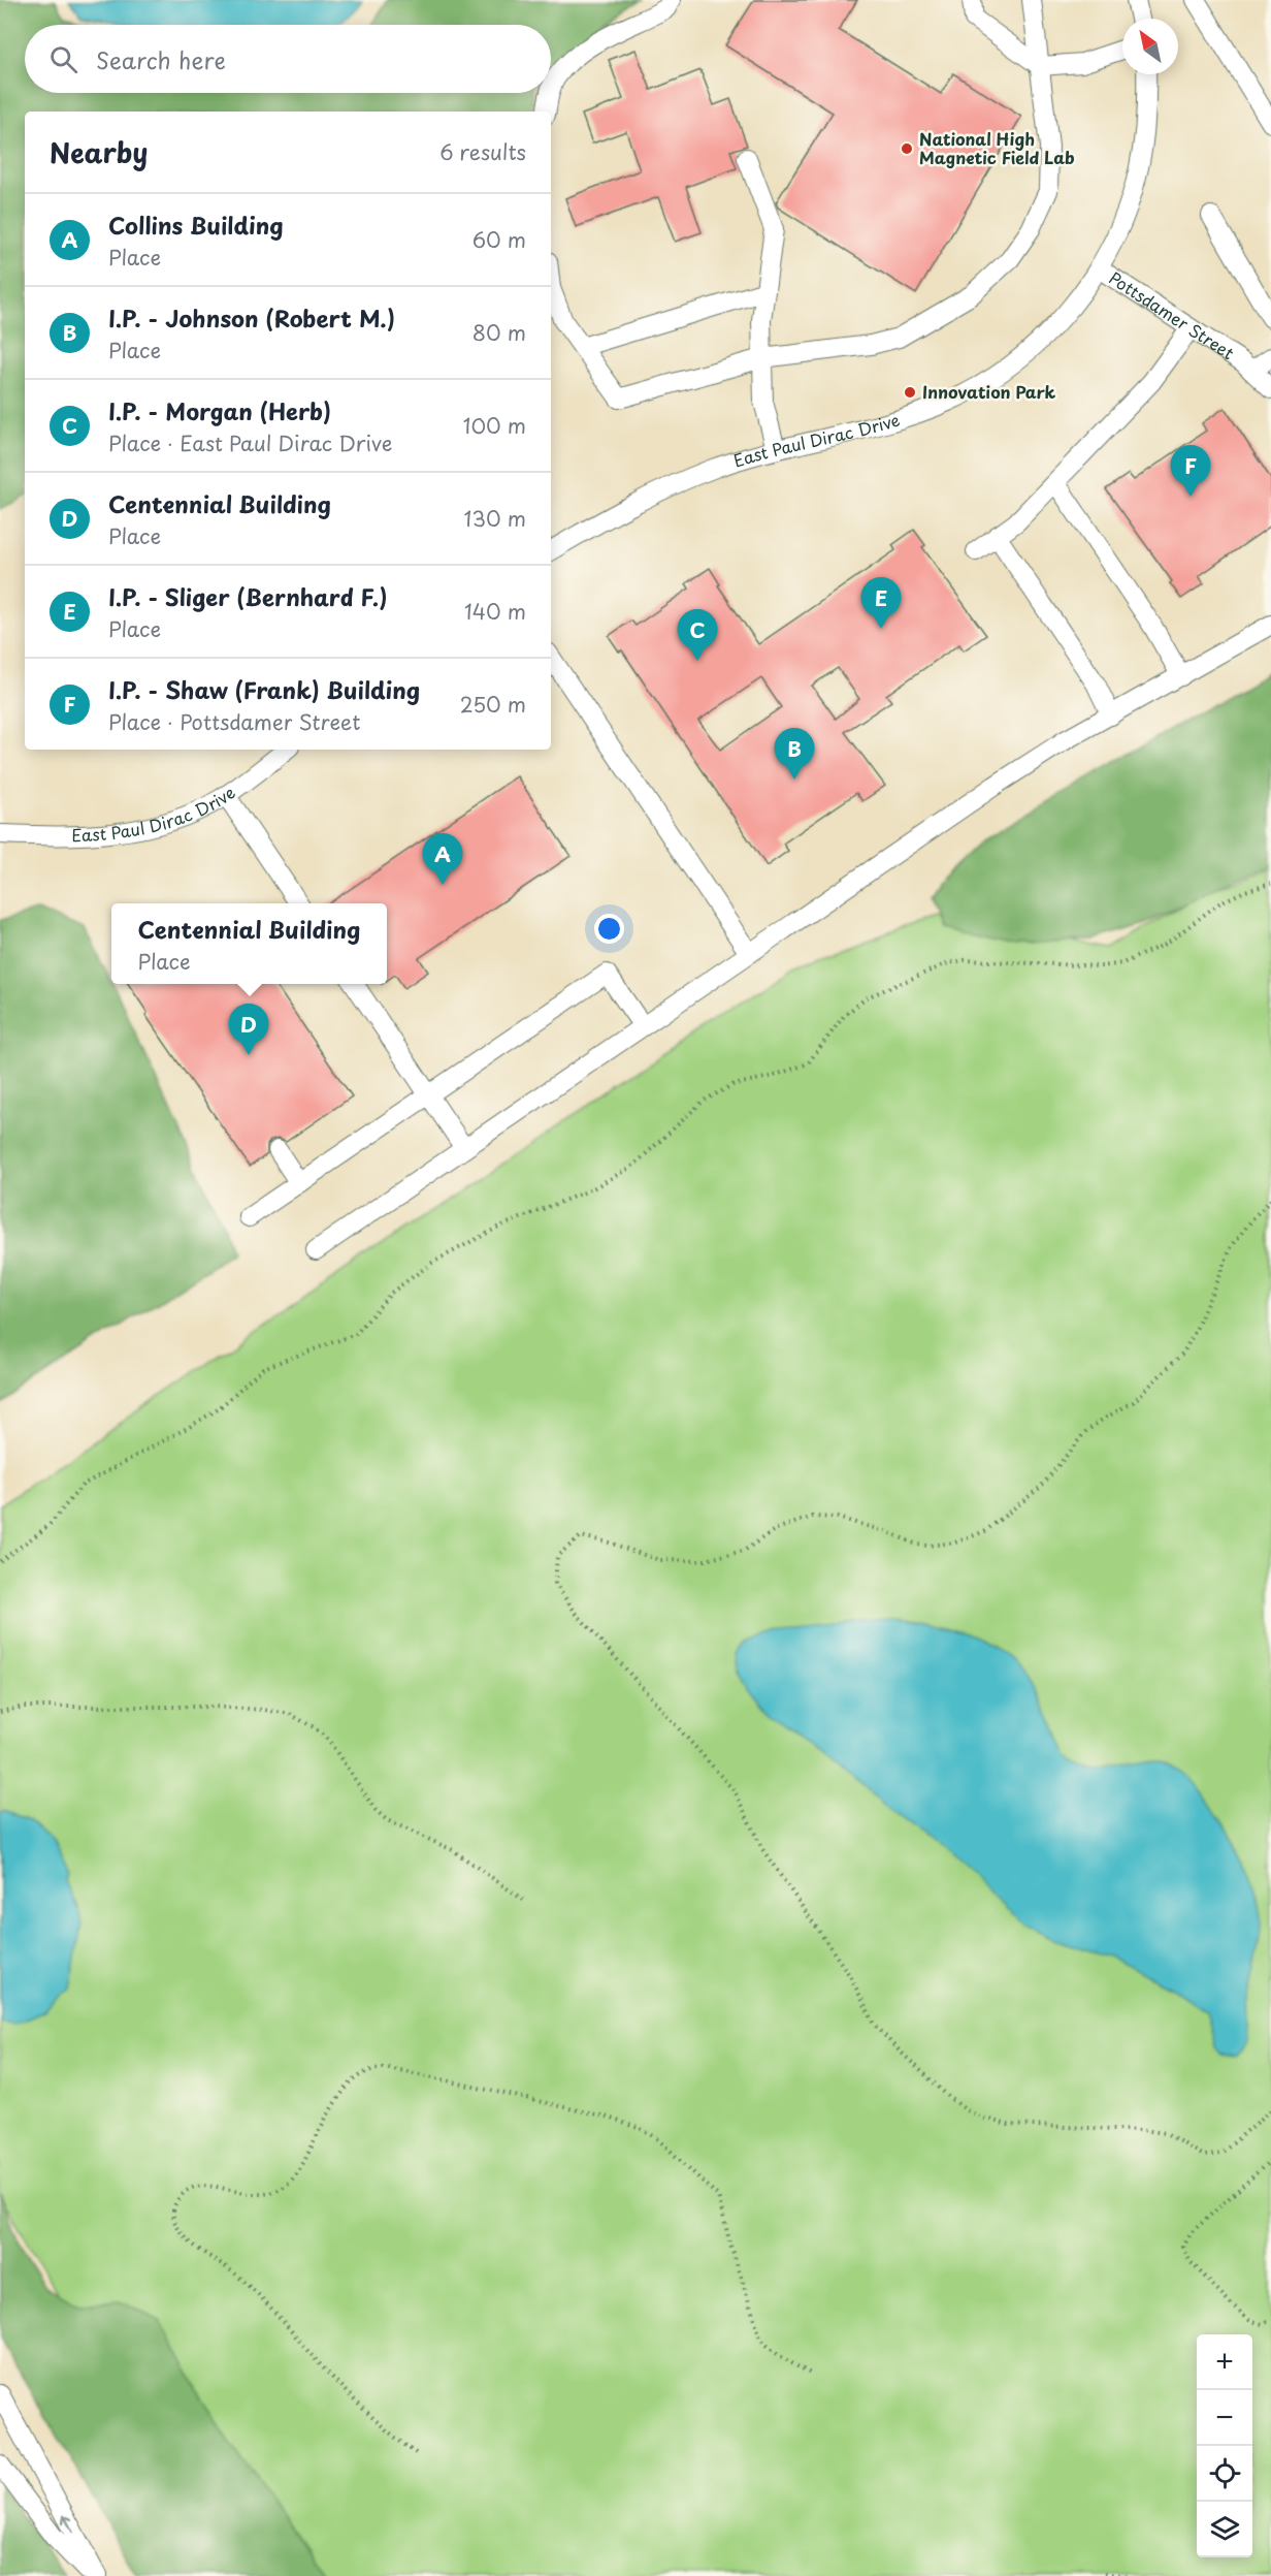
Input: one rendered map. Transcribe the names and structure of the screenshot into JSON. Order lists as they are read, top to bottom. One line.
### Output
{"streets":{"street":["Pottsdamer Street","East Paul Dirac Drive"]},"crossings":[["Pottsdamer Street","East Paul Dirac Drive"]],"places":["National High Magnetic Field Lab","Innovation Park"],"north":"top left","page":{"search":"Search here","heading":["Nearby","6 results"],"list":[{"mark":"A","name":"Collins Building","note":"Place","value":"60 m"},{"mark":"B","name":"I.P. - Johnson (Robert M.)","note":"Place","value":"80 m"},{"mark":"C","name":"I.P. - Morgan (Herb)","note":"Place · East Paul Dirac Drive","value":"100 m"},{"mark":"D","name":"Centennial Building","note":"Place","value":"130 m"},{"mark":"E","name":"I.P. - Sliger (Bernhard F.)","note":"Place","value":"140 m"},{"mark":"F","name":"I.P. - Shaw (Frank) Building","note":"Place · Pottsdamer Street","value":"250 m"}],"pins":["F","E","C","B","A","D"],"popup":["Centennial Building","Place"],"map_buttons":["+","−"]}}
